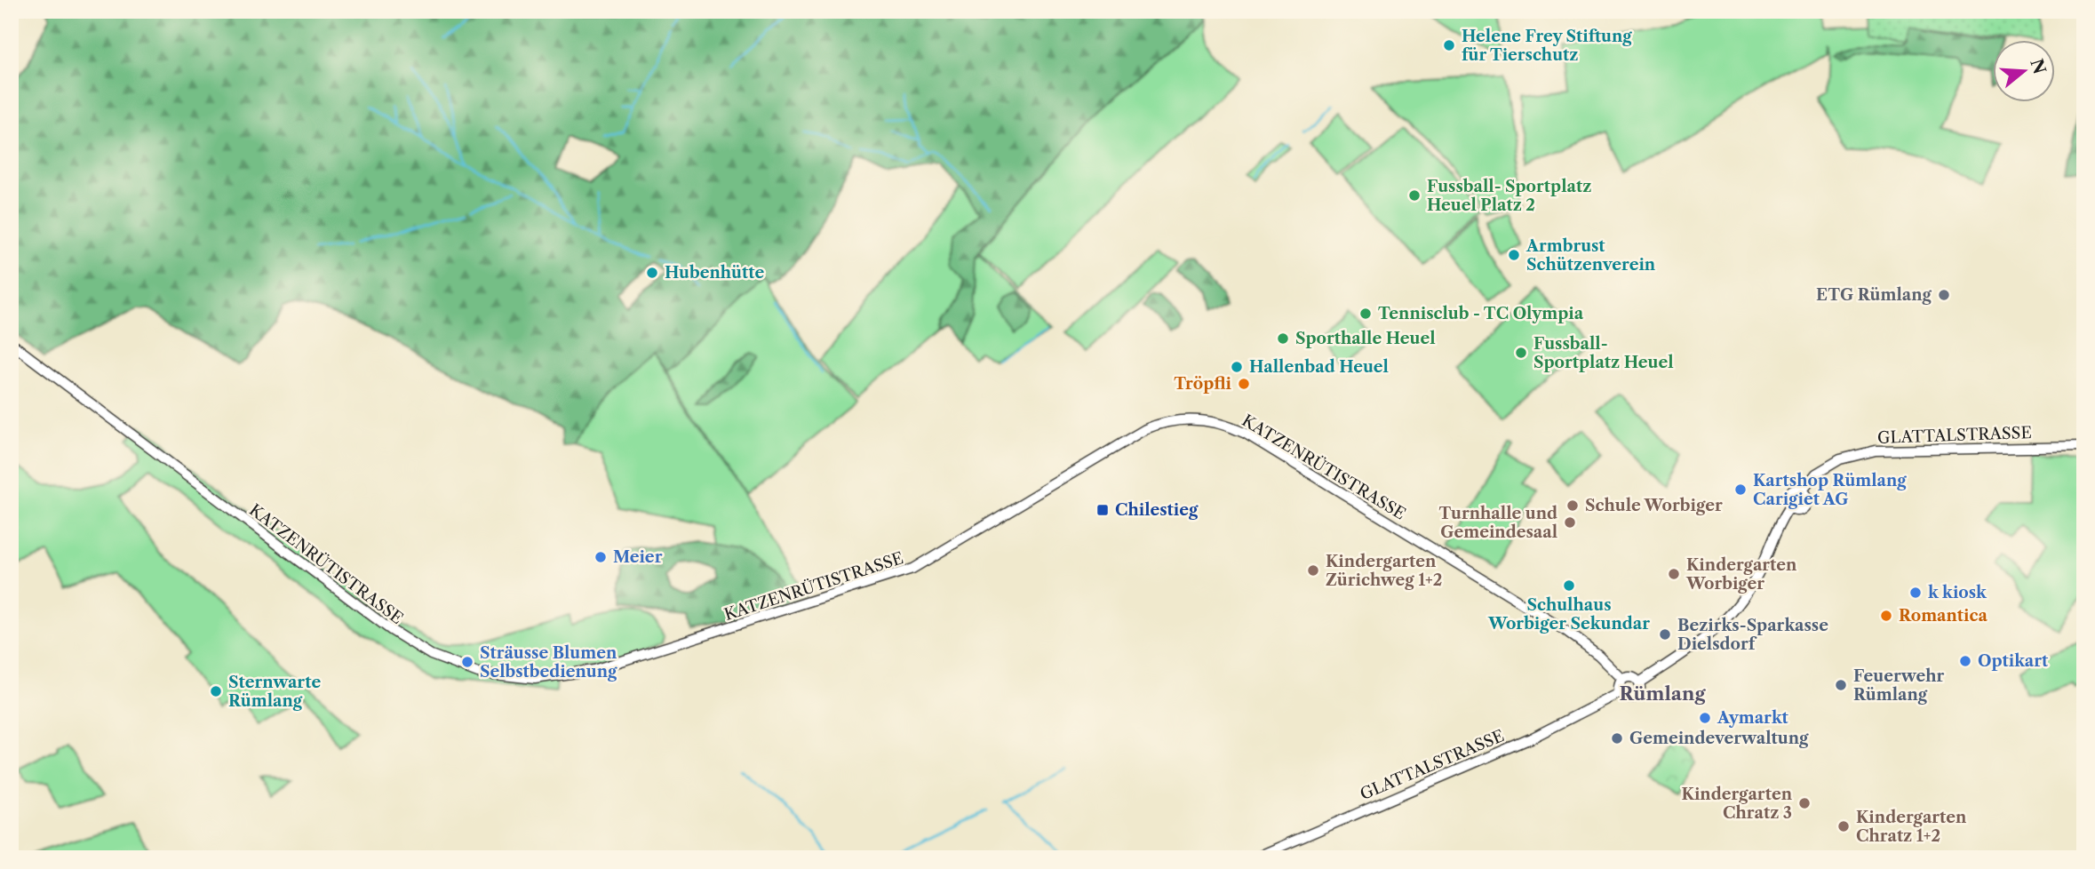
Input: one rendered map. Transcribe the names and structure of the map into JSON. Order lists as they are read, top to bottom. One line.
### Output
{"streets":{"street":["GLATTALSTRASSE","KATZENRÜTISTRASSE"]},"crossings":[["GLATTALSTRASSE","KATZENRÜTISTRASSE"]],"districts":["Rümlang"],"places":{"other":["Helene Frey Stiftung für Tierschutz","Fussball- Sportplatz Heuel Platz 2","Armbrust Schützenverein","Hubenhütte","ETG Rümlang","Tennisclub - TC Olympia","Sporthalle Heuel","Fussball- Sportplatz Heuel","Hallenbad Heuel","Tröpfli","Kartshop Rümlang Carigiet AG","Schule Worbiger","Turnhalle und Gemeindesaal","Meier","Kindergarten Zürichweg 1+2","Kindergarten Worbiger","Schulhaus Worbiger Sekundar","k kiosk","Romantica","Bezirks-Sparkasse Dielsdorf","Optikart","Sträusse Blumen Selbstbedienung","Feuerwehr Rümlang","Sternwarte Rümlang","Aymarkt","Gemeindeverwaltung","Kindergarten Chratz 3","Kindergarten Chratz 1+2"],"transit":["Chilestieg"]},"north":"right"}
